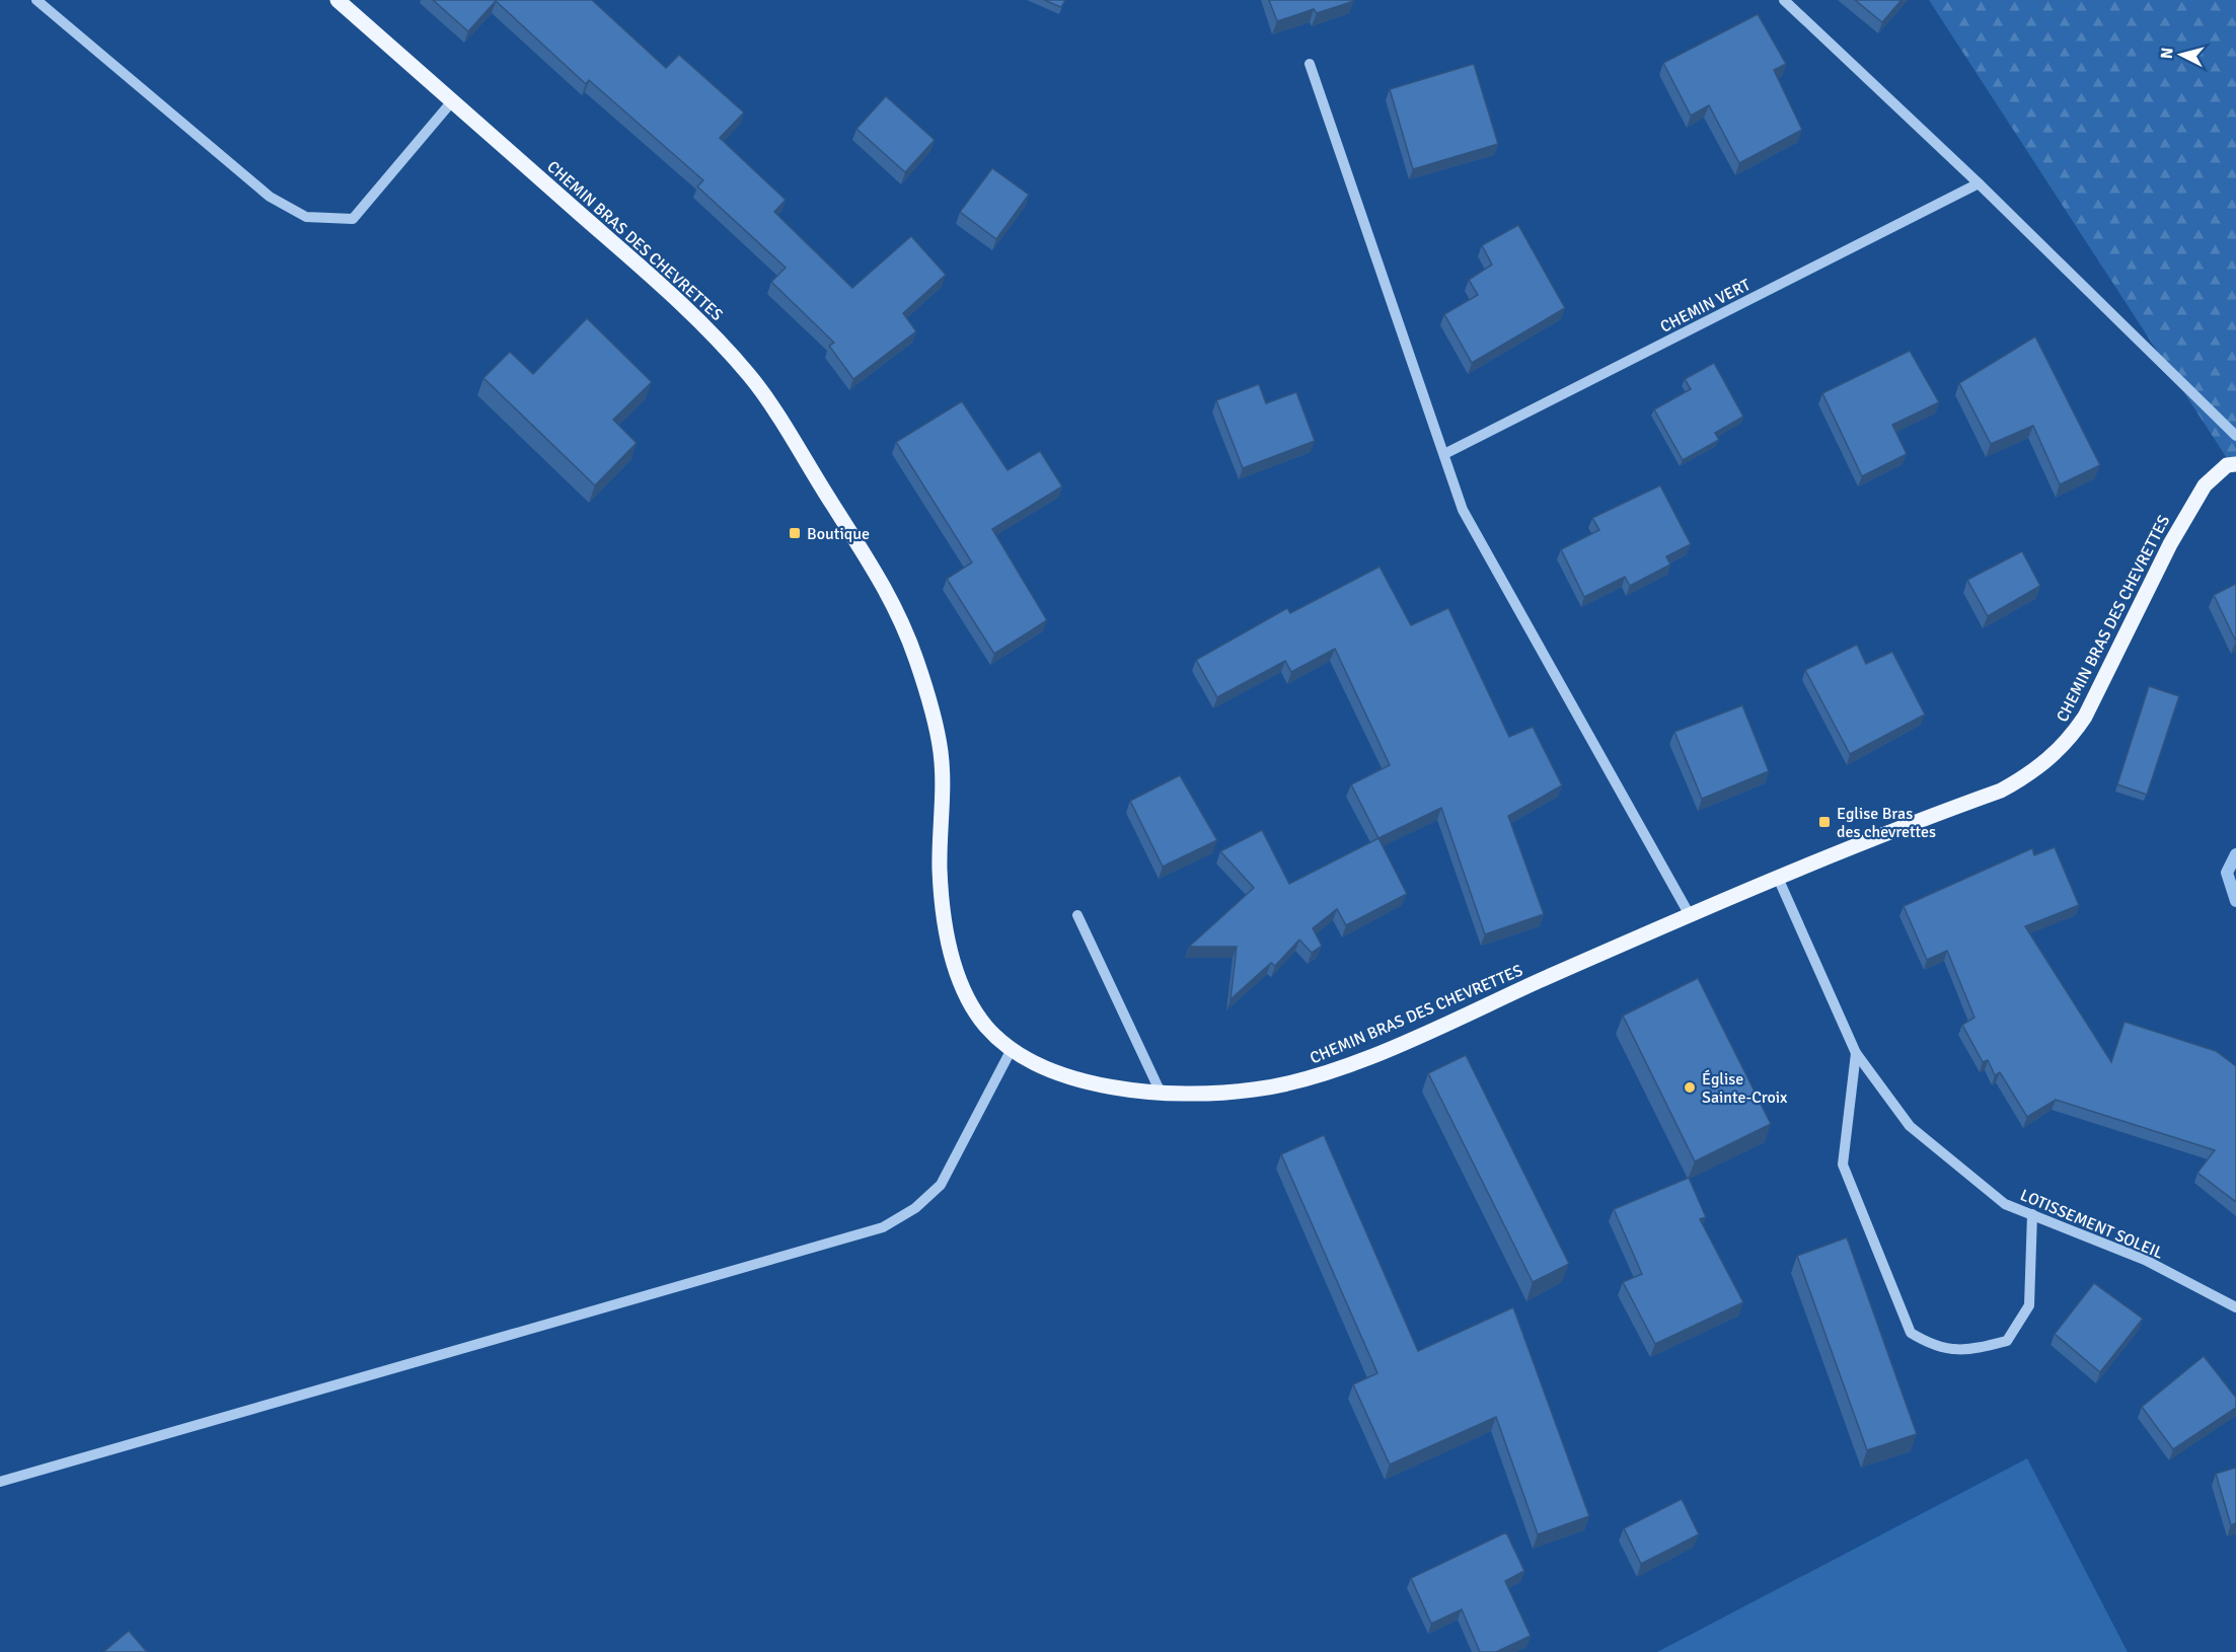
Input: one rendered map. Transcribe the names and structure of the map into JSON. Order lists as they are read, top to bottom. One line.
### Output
{"streets":{"main road":["CHEMIN BRAS DES CHEVRETTES"],"street":["CHEMIN VERT","LOTISSEMENT SOLEIL"]},"crossings":[["CHEMIN BRAS DES CHEVRETTES","LOTISSEMENT SOLEIL"]],"places":{"transit":["Boutique","Eglise Bras des chevrettes"],"other":["Église Sainte-Croix"]},"north":"left"}
